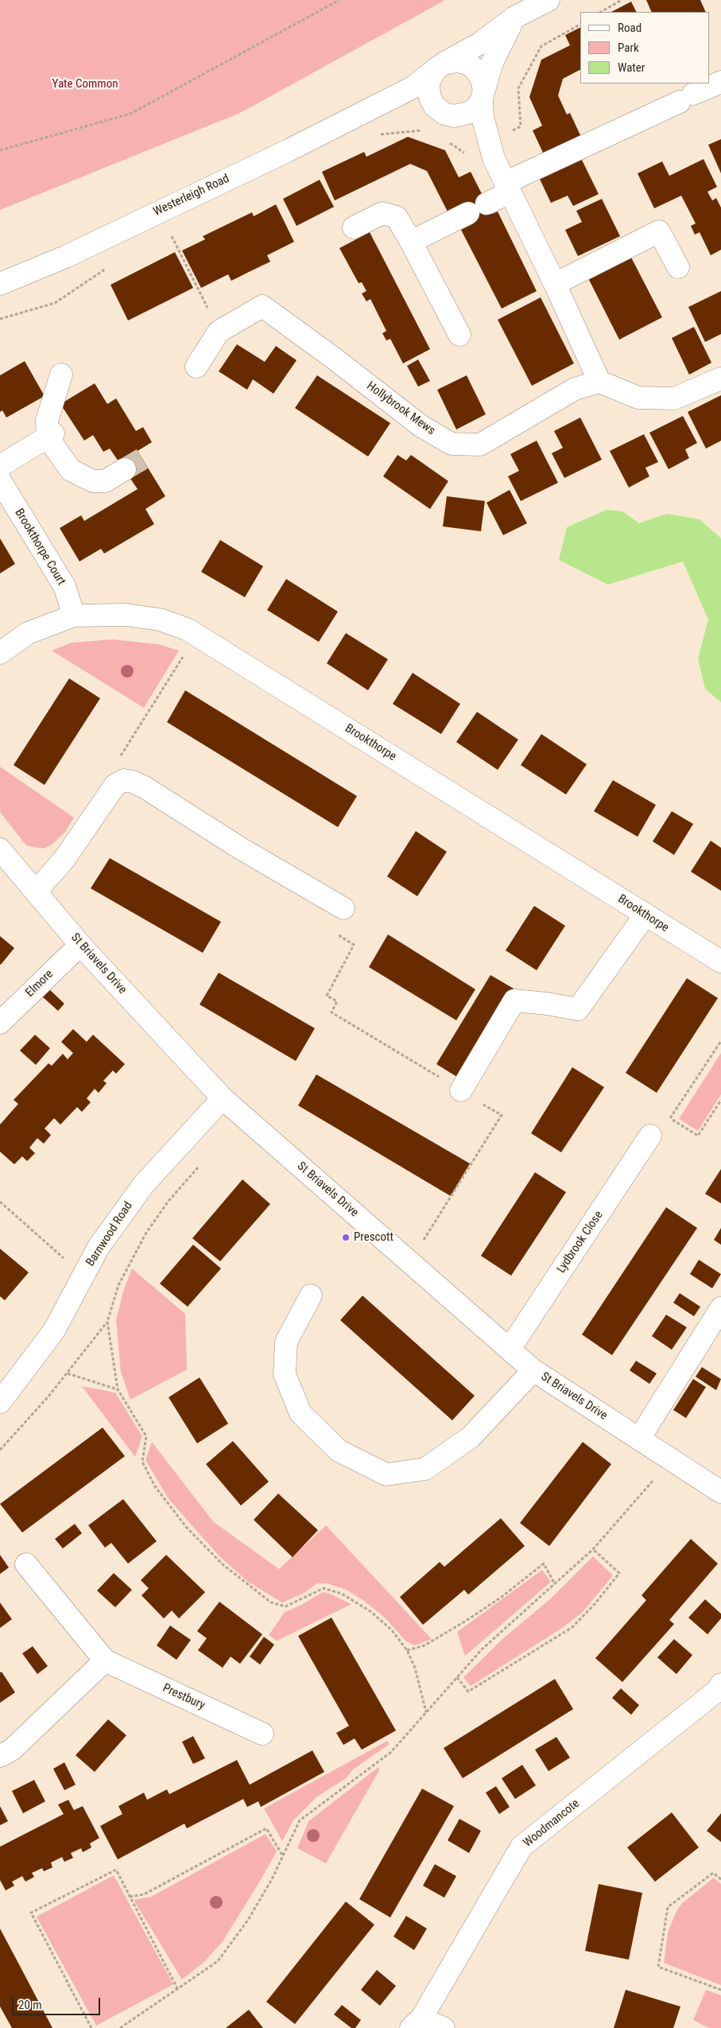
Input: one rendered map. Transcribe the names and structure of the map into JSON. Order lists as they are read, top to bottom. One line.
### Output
{"streets":{"street":["Westerleigh Road","Hollybrook Mews","Brookthorpe Court","Brookthorpe","St Briavels Drive","Elmore","Barnwood Road","Lydbrook Close","Prestbury","Woodmancote"]},"crossings":[["Brookthorpe Court","Brookthorpe"],["St Briavels Drive","Elmore"],["St Briavels Drive","Barnwood Road"],["St Briavels Drive","Lydbrook Close"]],"parks":["Yate Common"],"places":["Prescott"],"legend":["Road","Park","Water"],"scale_bar":"20 m"}
